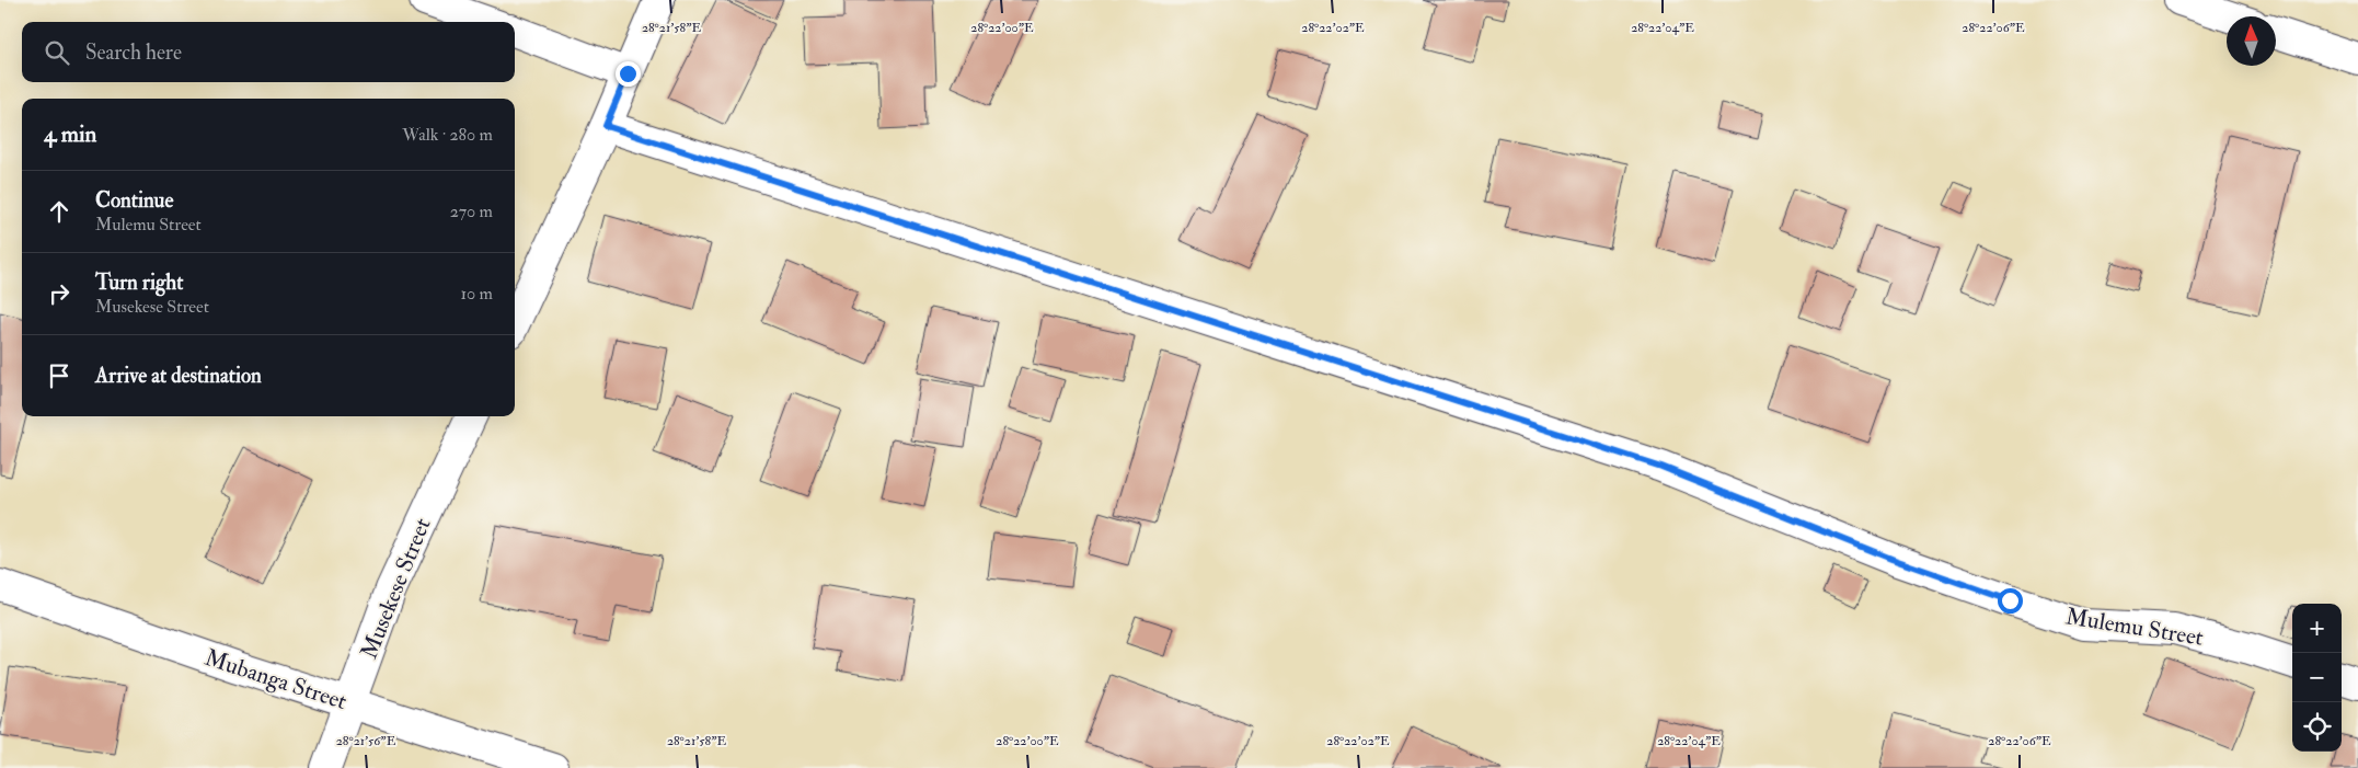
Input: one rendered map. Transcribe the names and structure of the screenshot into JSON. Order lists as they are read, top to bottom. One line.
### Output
{"streets":{"street":["Musekese Street","Mulemu Street","Mubanga Street"]},"crossings":[["Musekese Street","Mubanga Street"]],"north":"top","page":{"search":"Search here","heading":["4 min","Walk · 280 m"],"list":[["Continue","Mulemu Street","270 m"],["Turn right","Musekese Street","10 m"],"Arrive at destination"],"map_buttons":["+","−"]},"coordinates":["28°21'58\"E","28°22'00\"E","28°22'02\"E","28°22'04\"E","28°22'06\"E","28°21'56\"E"]}
